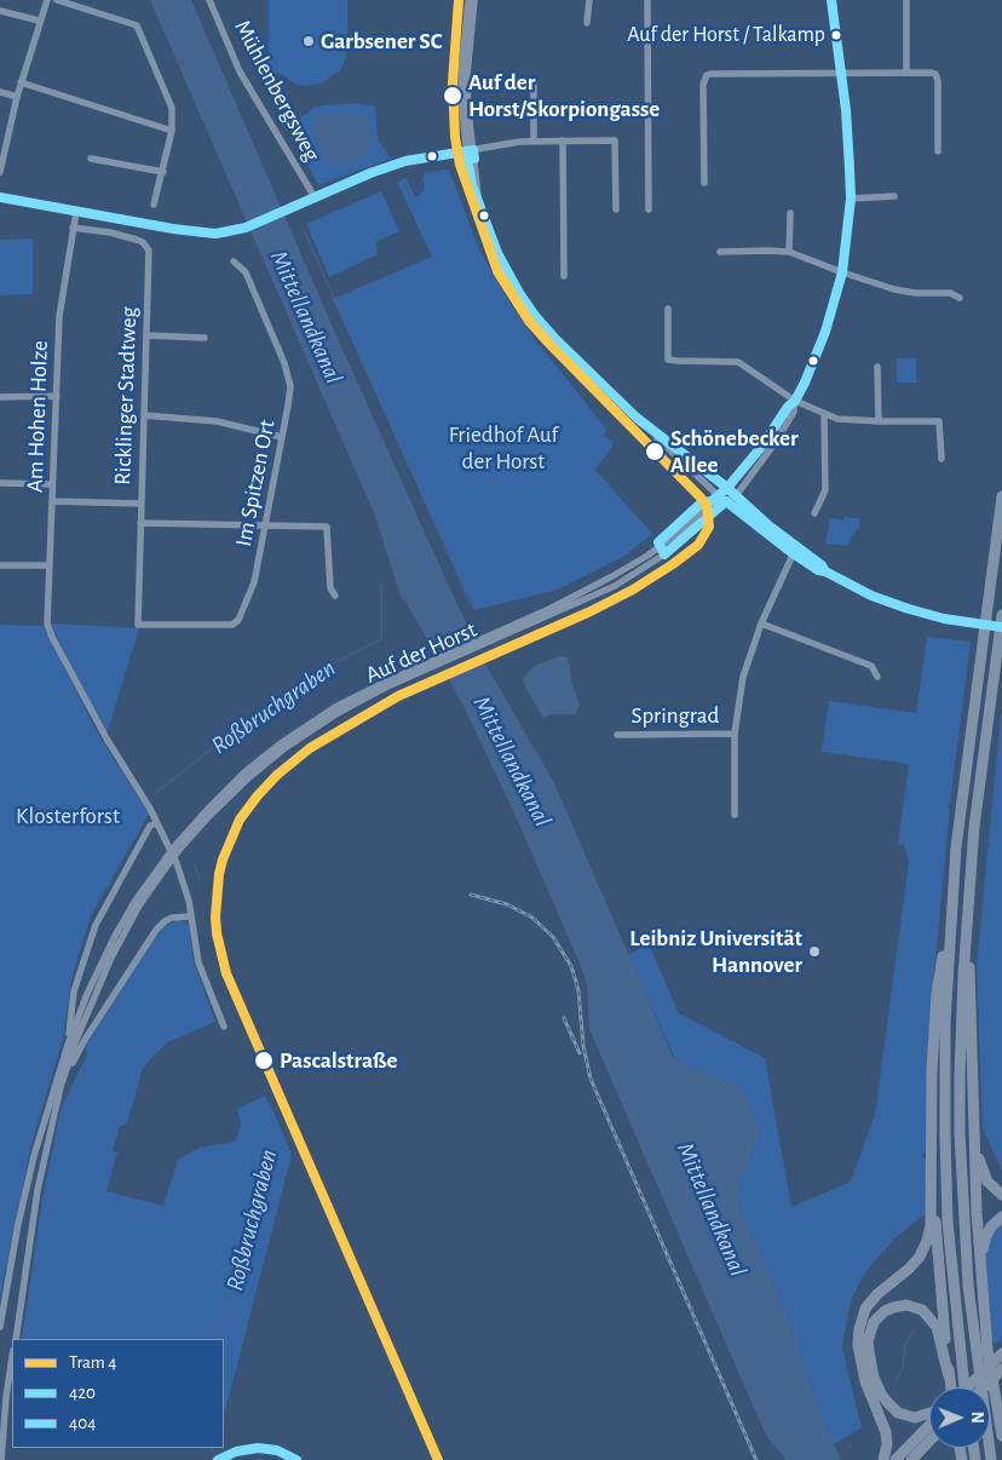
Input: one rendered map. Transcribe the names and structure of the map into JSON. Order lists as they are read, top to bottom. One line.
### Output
{"streets":{"street":["Mühlenbergsweg","Ricklinger Stadtweg","Am Hohen Holze","Im Spitzen Ort","Auf der Horst","Springrad"]},"crossings":[["Ricklinger Stadtweg","Am Hohen Holze"],["Ricklinger Stadtweg","Im Spitzen Ort"],["Am Hohen Holze","Auf der Horst"]],"water":["Mittellandkanal","Roßbruchgraben"],"parks":["Friedhof Auf der Horst","Klosterforst"],"places":["Auf der Horst / Talkamp","Garbsener SC","Auf der Horst/Skorpiongasse","Schönebecker Allee","Leibniz Universität Hannover","Pascalstraße"],"lines":["tram line 4","transit line 420","transit line 404"],"legend":["Tram 4","420","404"],"north":"right"}
